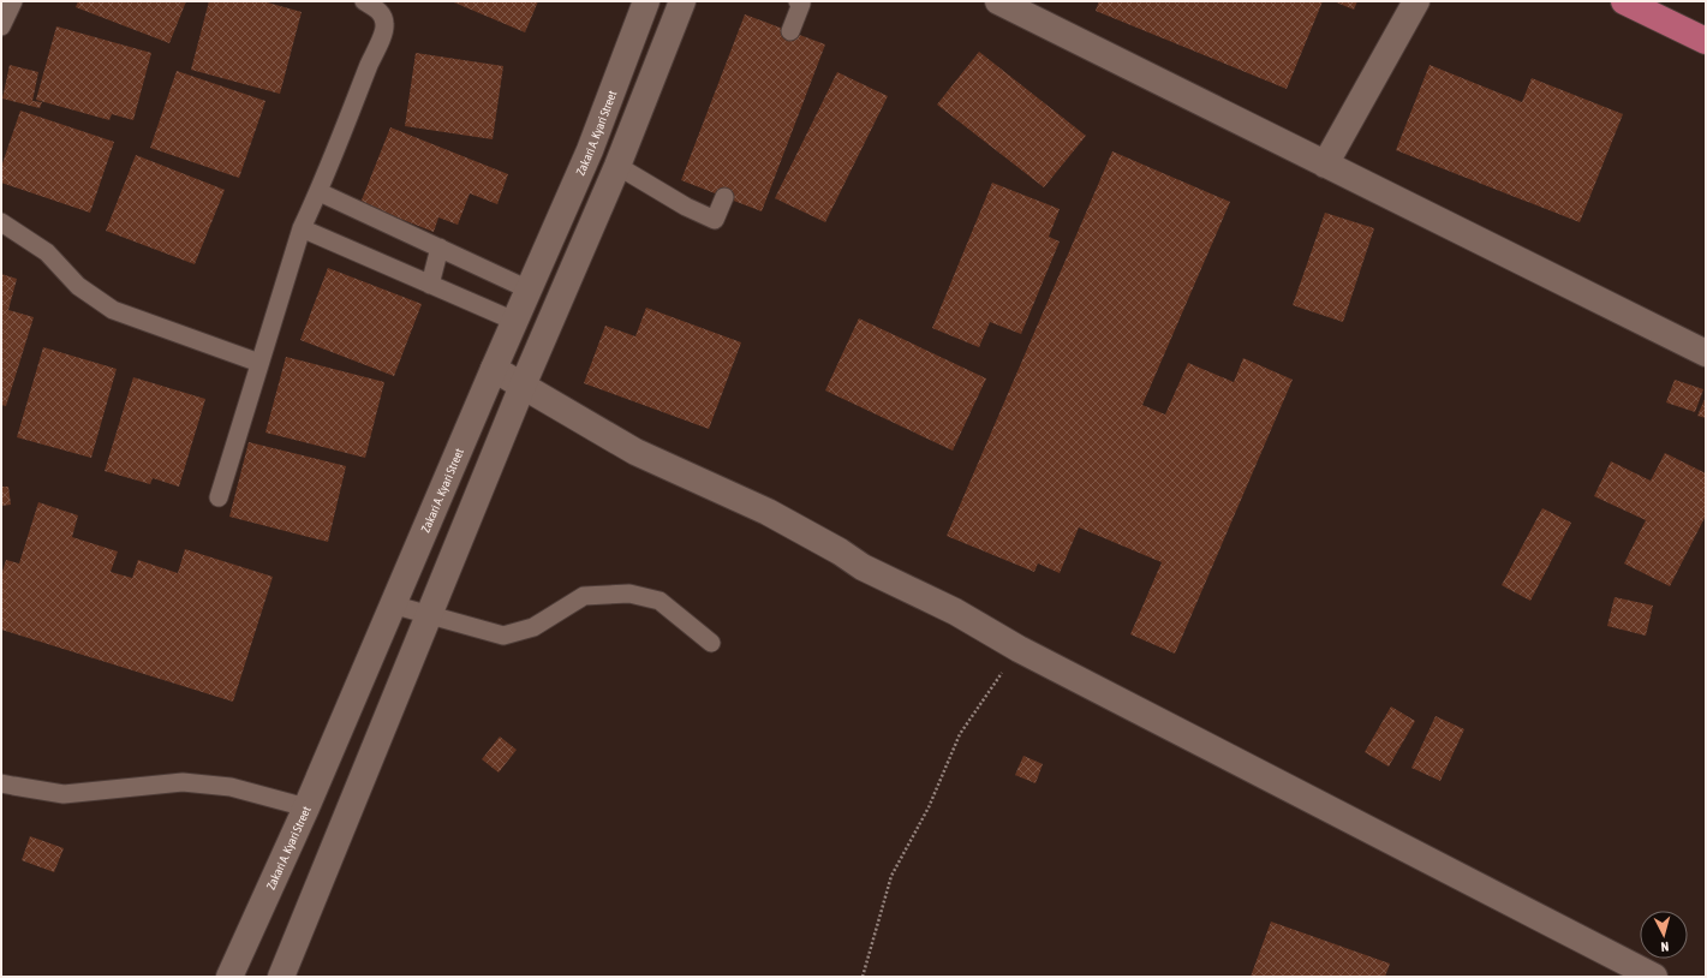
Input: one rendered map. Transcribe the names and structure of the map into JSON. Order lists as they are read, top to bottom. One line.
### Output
{"streets":{"street":["Zakari A. Kyari Street"]},"north":"bottom"}
